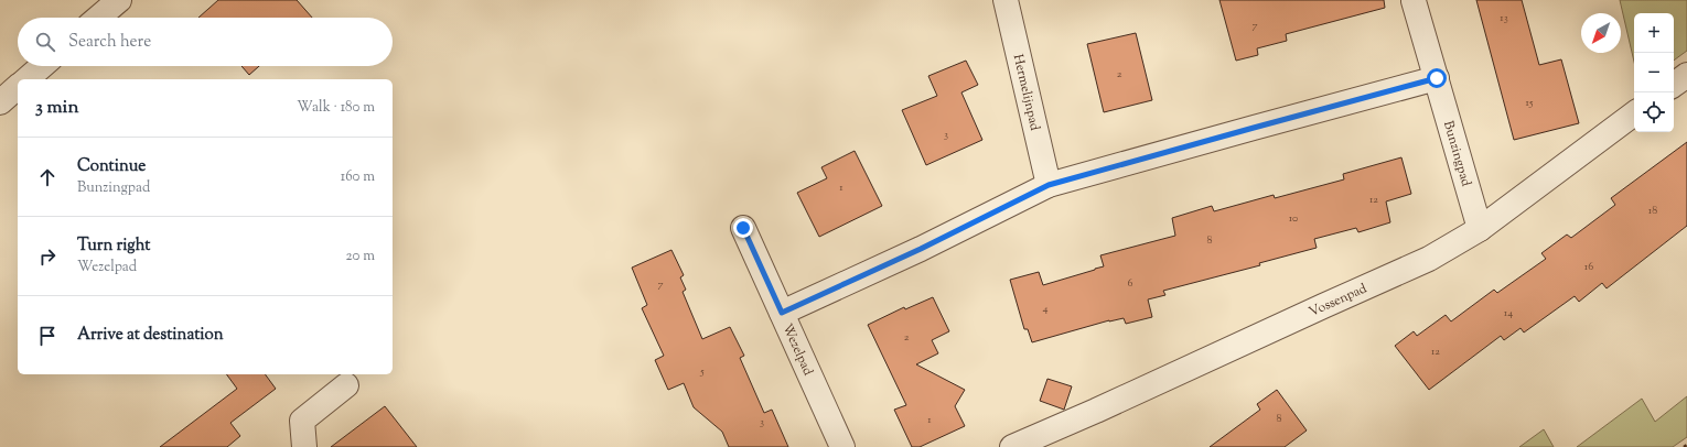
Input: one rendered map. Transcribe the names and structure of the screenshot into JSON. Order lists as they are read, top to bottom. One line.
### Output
{"streets":{"street":["Hermelijnpad","Bunzingpad","Vossenpad","Wezelpad"]},"crossings":[["Bunzingpad","Vossenpad"]],"house_numbers":["13","7","2","15","3","1","12","18","10","8","16","6","7","4","14","2","12","5","8","1","3"],"north":"bottom left","page":{"map_buttons":["+","−"],"search":"Search here","heading":["3 min","Walk · 180 m"],"list":[["Continue","Bunzingpad","160 m"],["Turn right","Wezelpad","20 m"],"Arrive at destination"]}}
